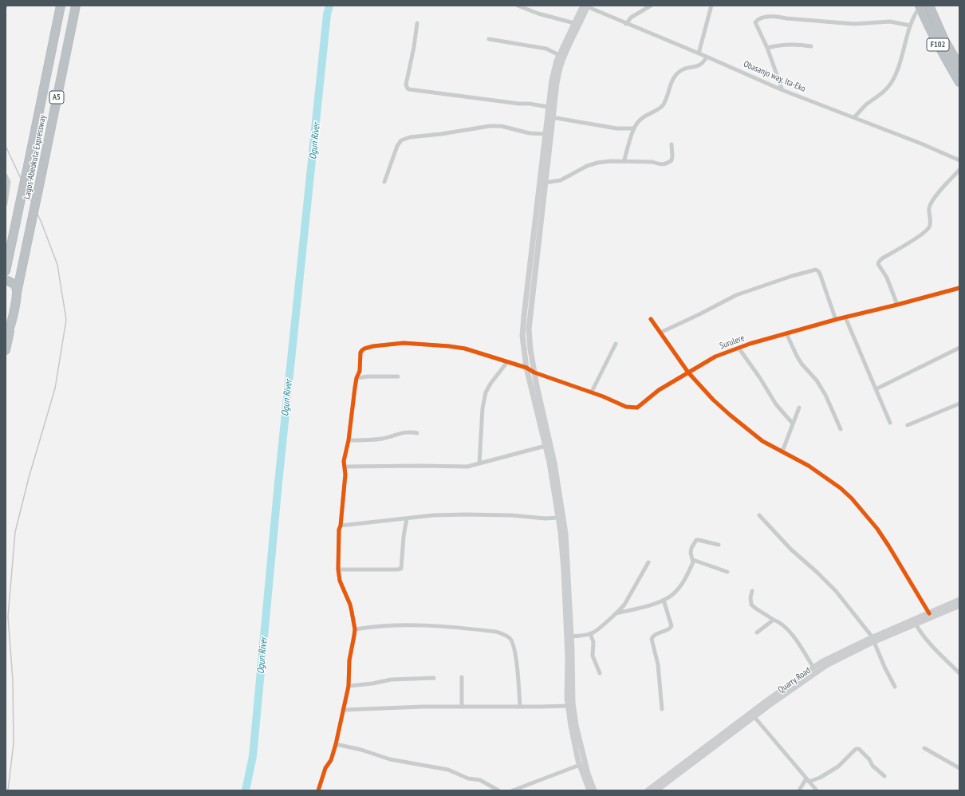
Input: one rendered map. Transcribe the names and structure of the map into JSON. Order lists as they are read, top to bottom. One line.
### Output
{"streets":{"highway":["F102","A5","Lagos-Abeokuta Expressway"],"main road":["Quarry Road"],"street":["Obasanjo way, Ita-Eko","Surulere"]},"crossings":[["A5","Lagos-Abeokuta Expressway"]],"water":["Ogun River"]}
